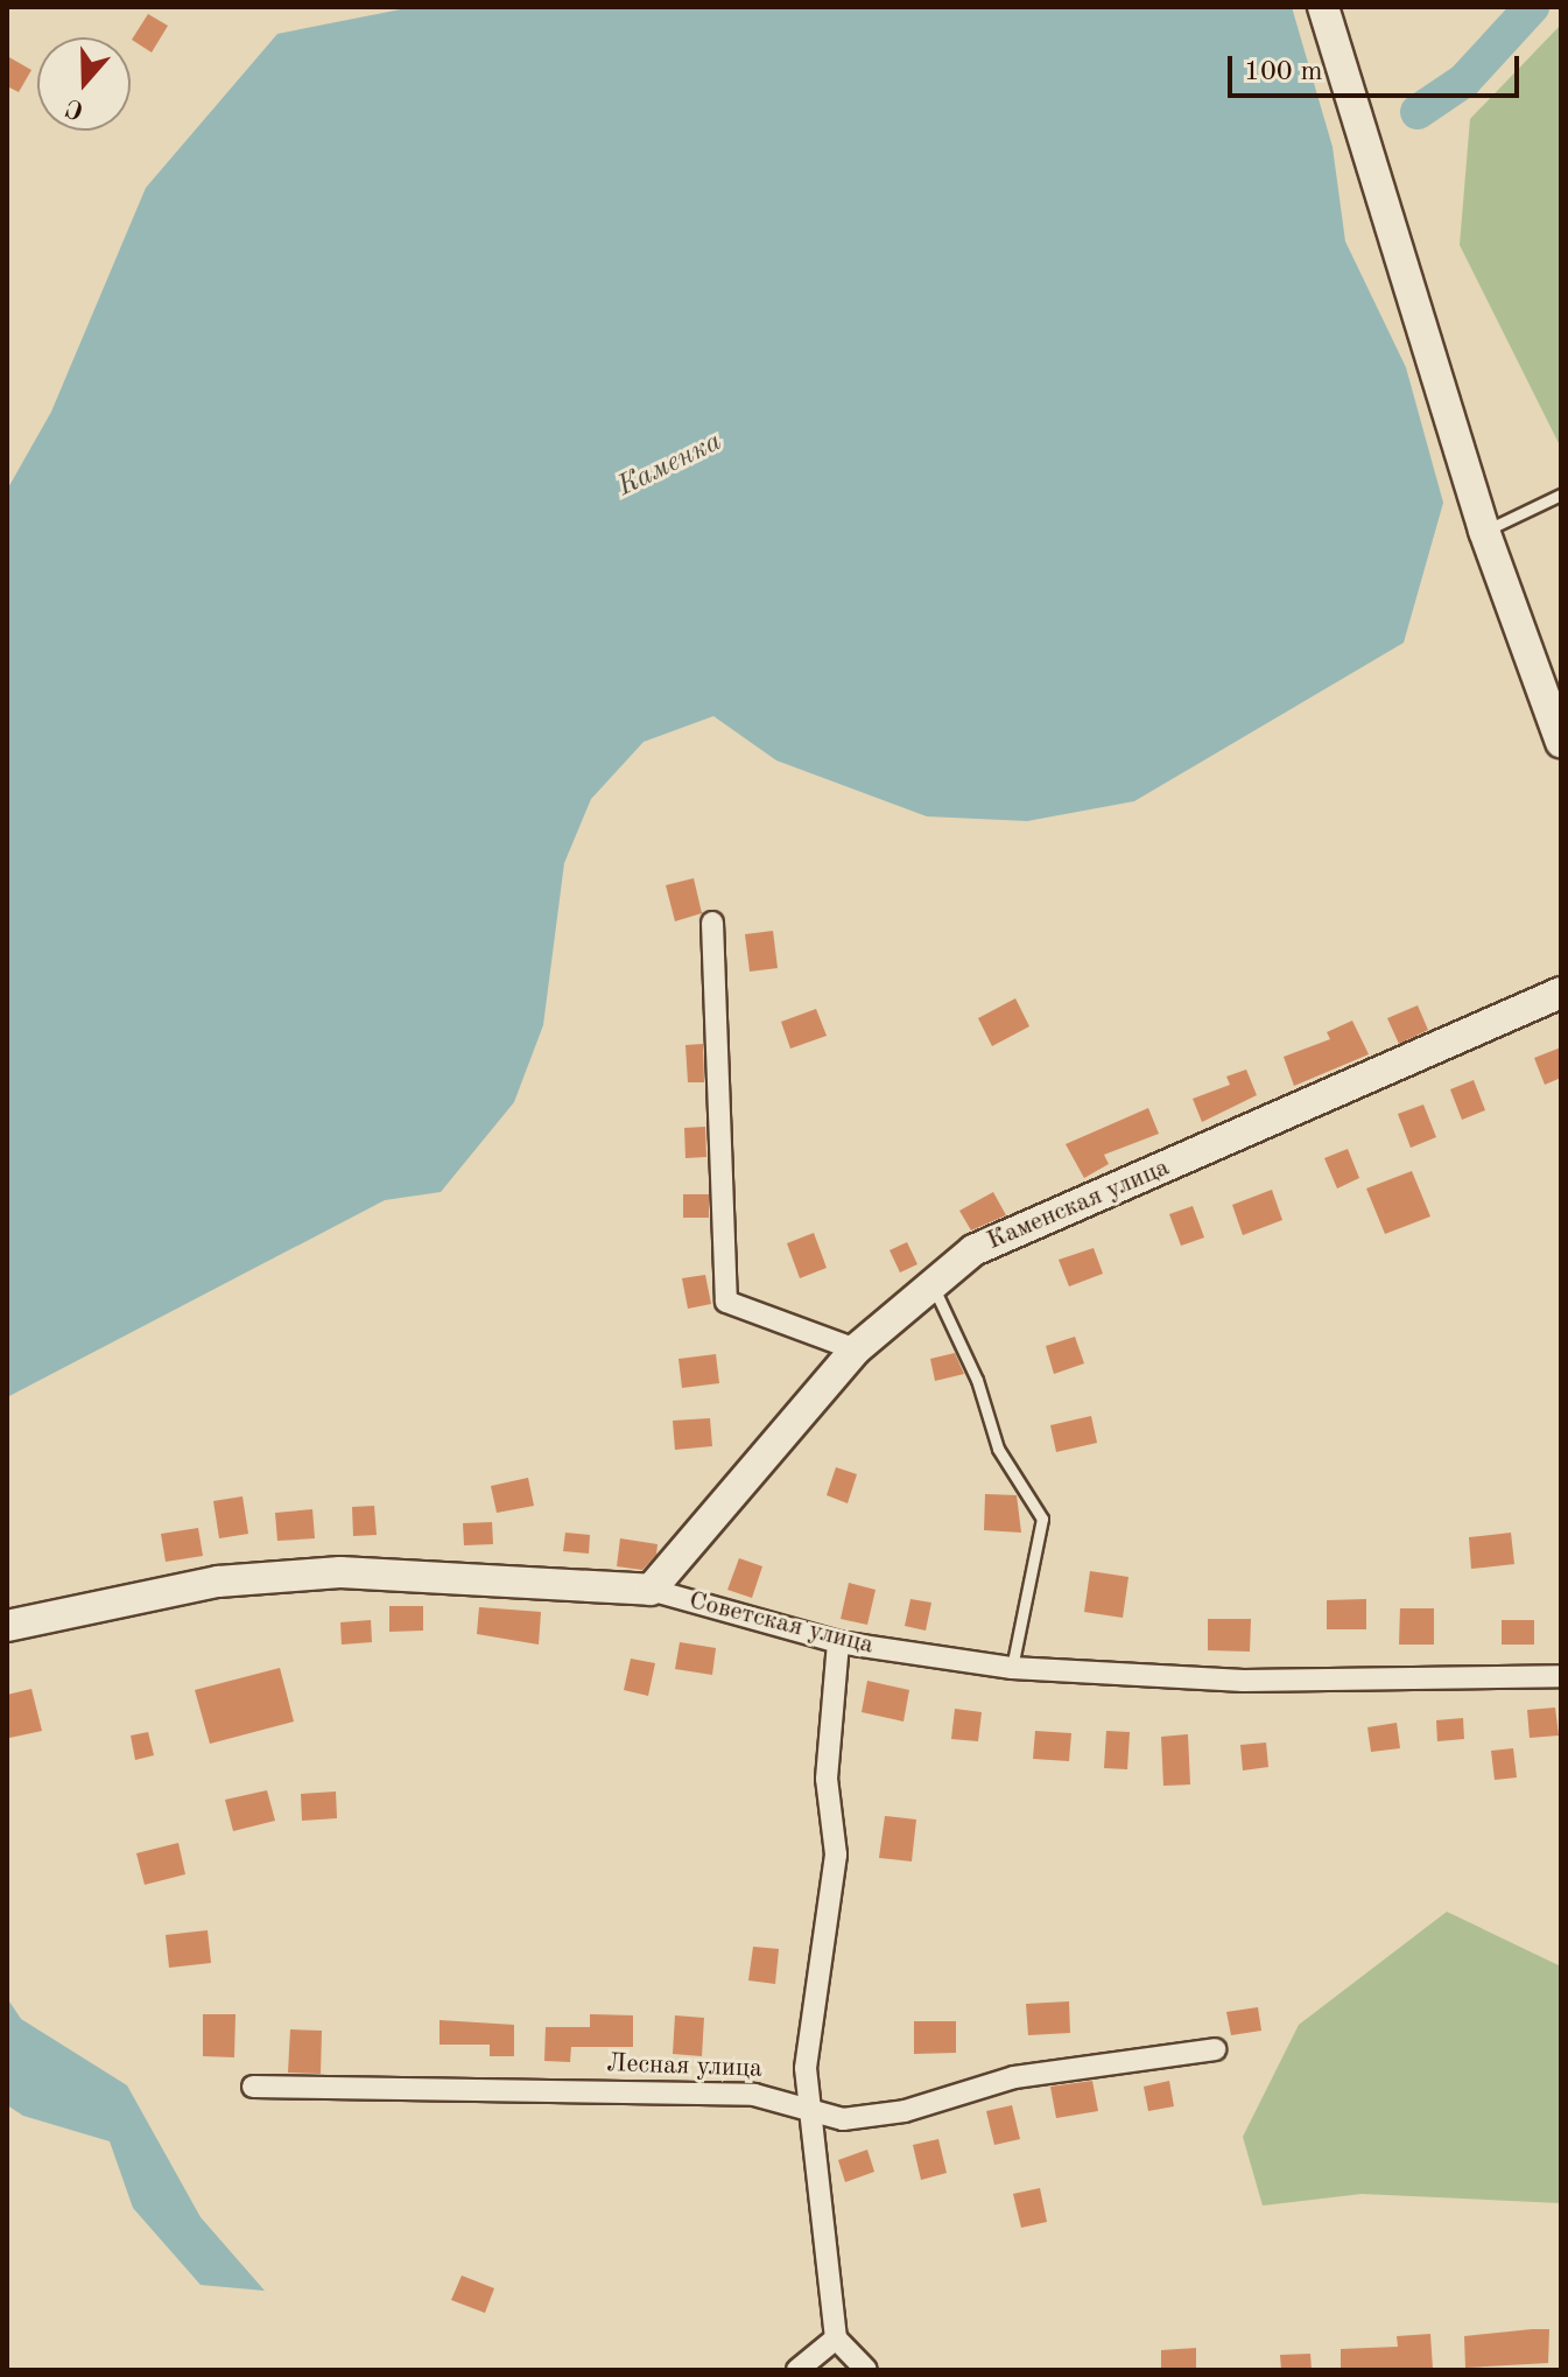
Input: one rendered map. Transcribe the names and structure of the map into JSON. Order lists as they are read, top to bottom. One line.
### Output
{"streets":{"street":["Каменская улица","Советская улица","Лесная улица"]},"crossings":[["Каменская улица","Советская улица"]],"water":["Каменка"],"scale_bar":"100 m","north":"bottom"}
